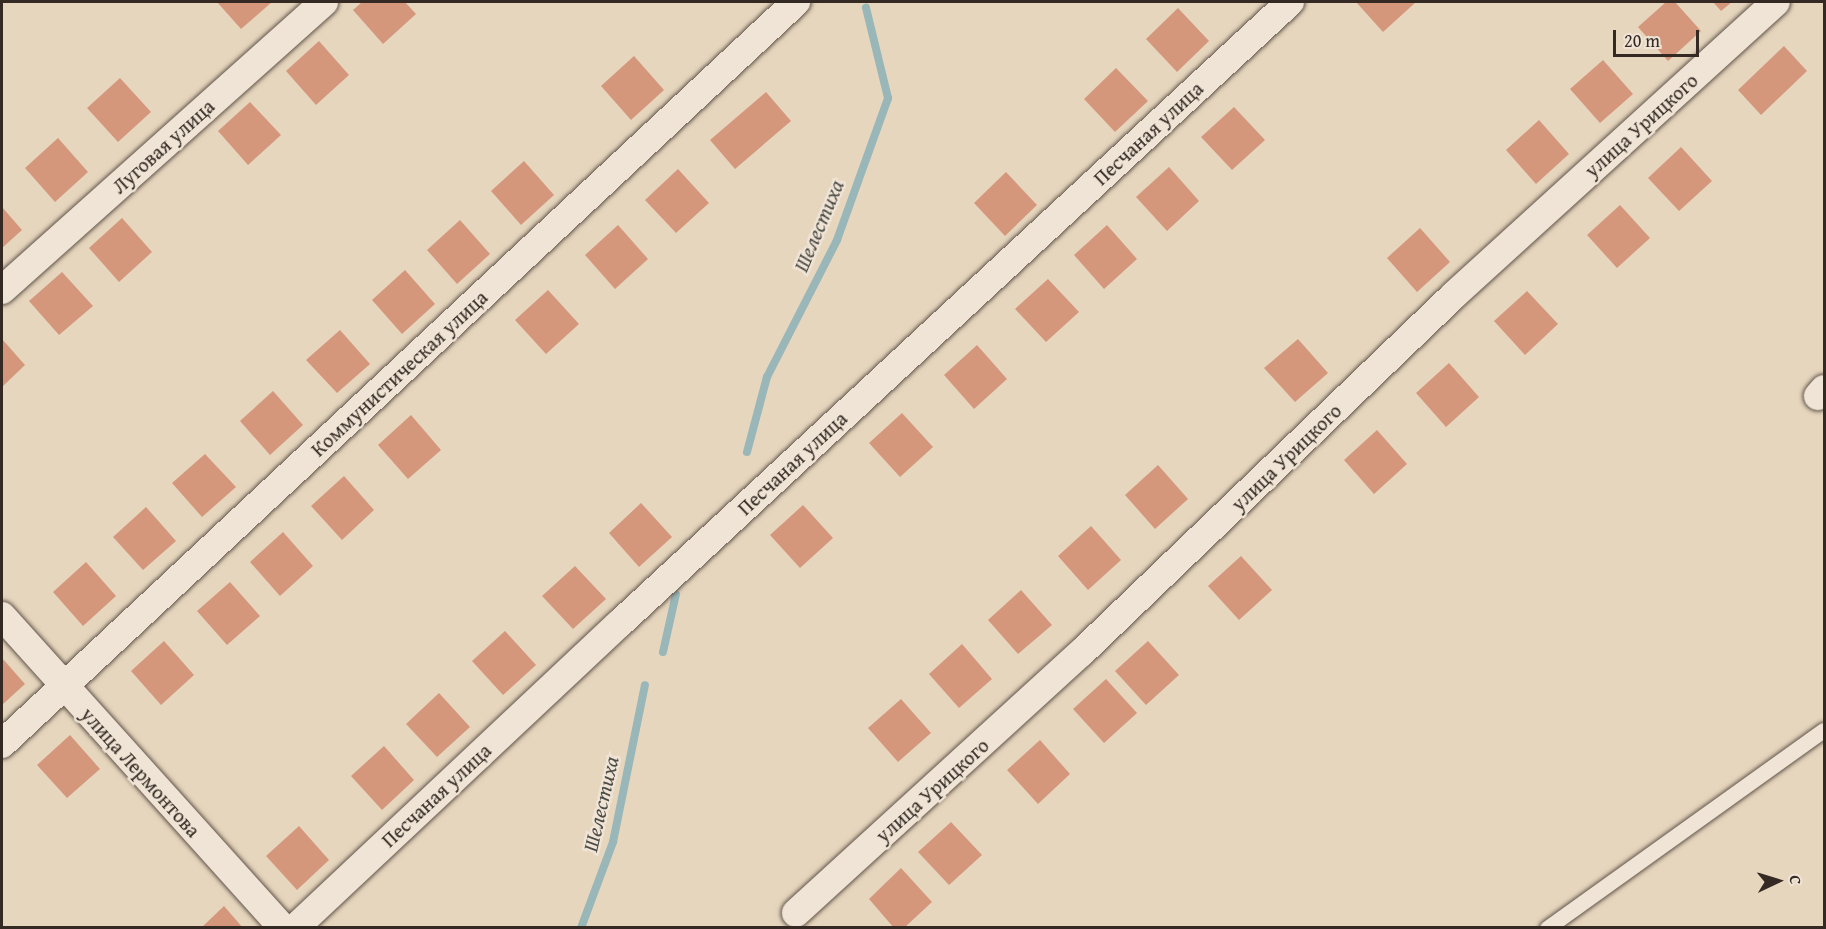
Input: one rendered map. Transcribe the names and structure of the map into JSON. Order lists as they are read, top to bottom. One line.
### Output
{"streets":{"street":["улица Урицкого","Песчаная улица","Луговая улица","Коммунистическая улица","улица Лермонтова"]},"crossings":[["Коммунистическая улица","улица Лермонтова"]],"water":["Шелестиха"],"scale_bar":"20 m","north":"right"}
